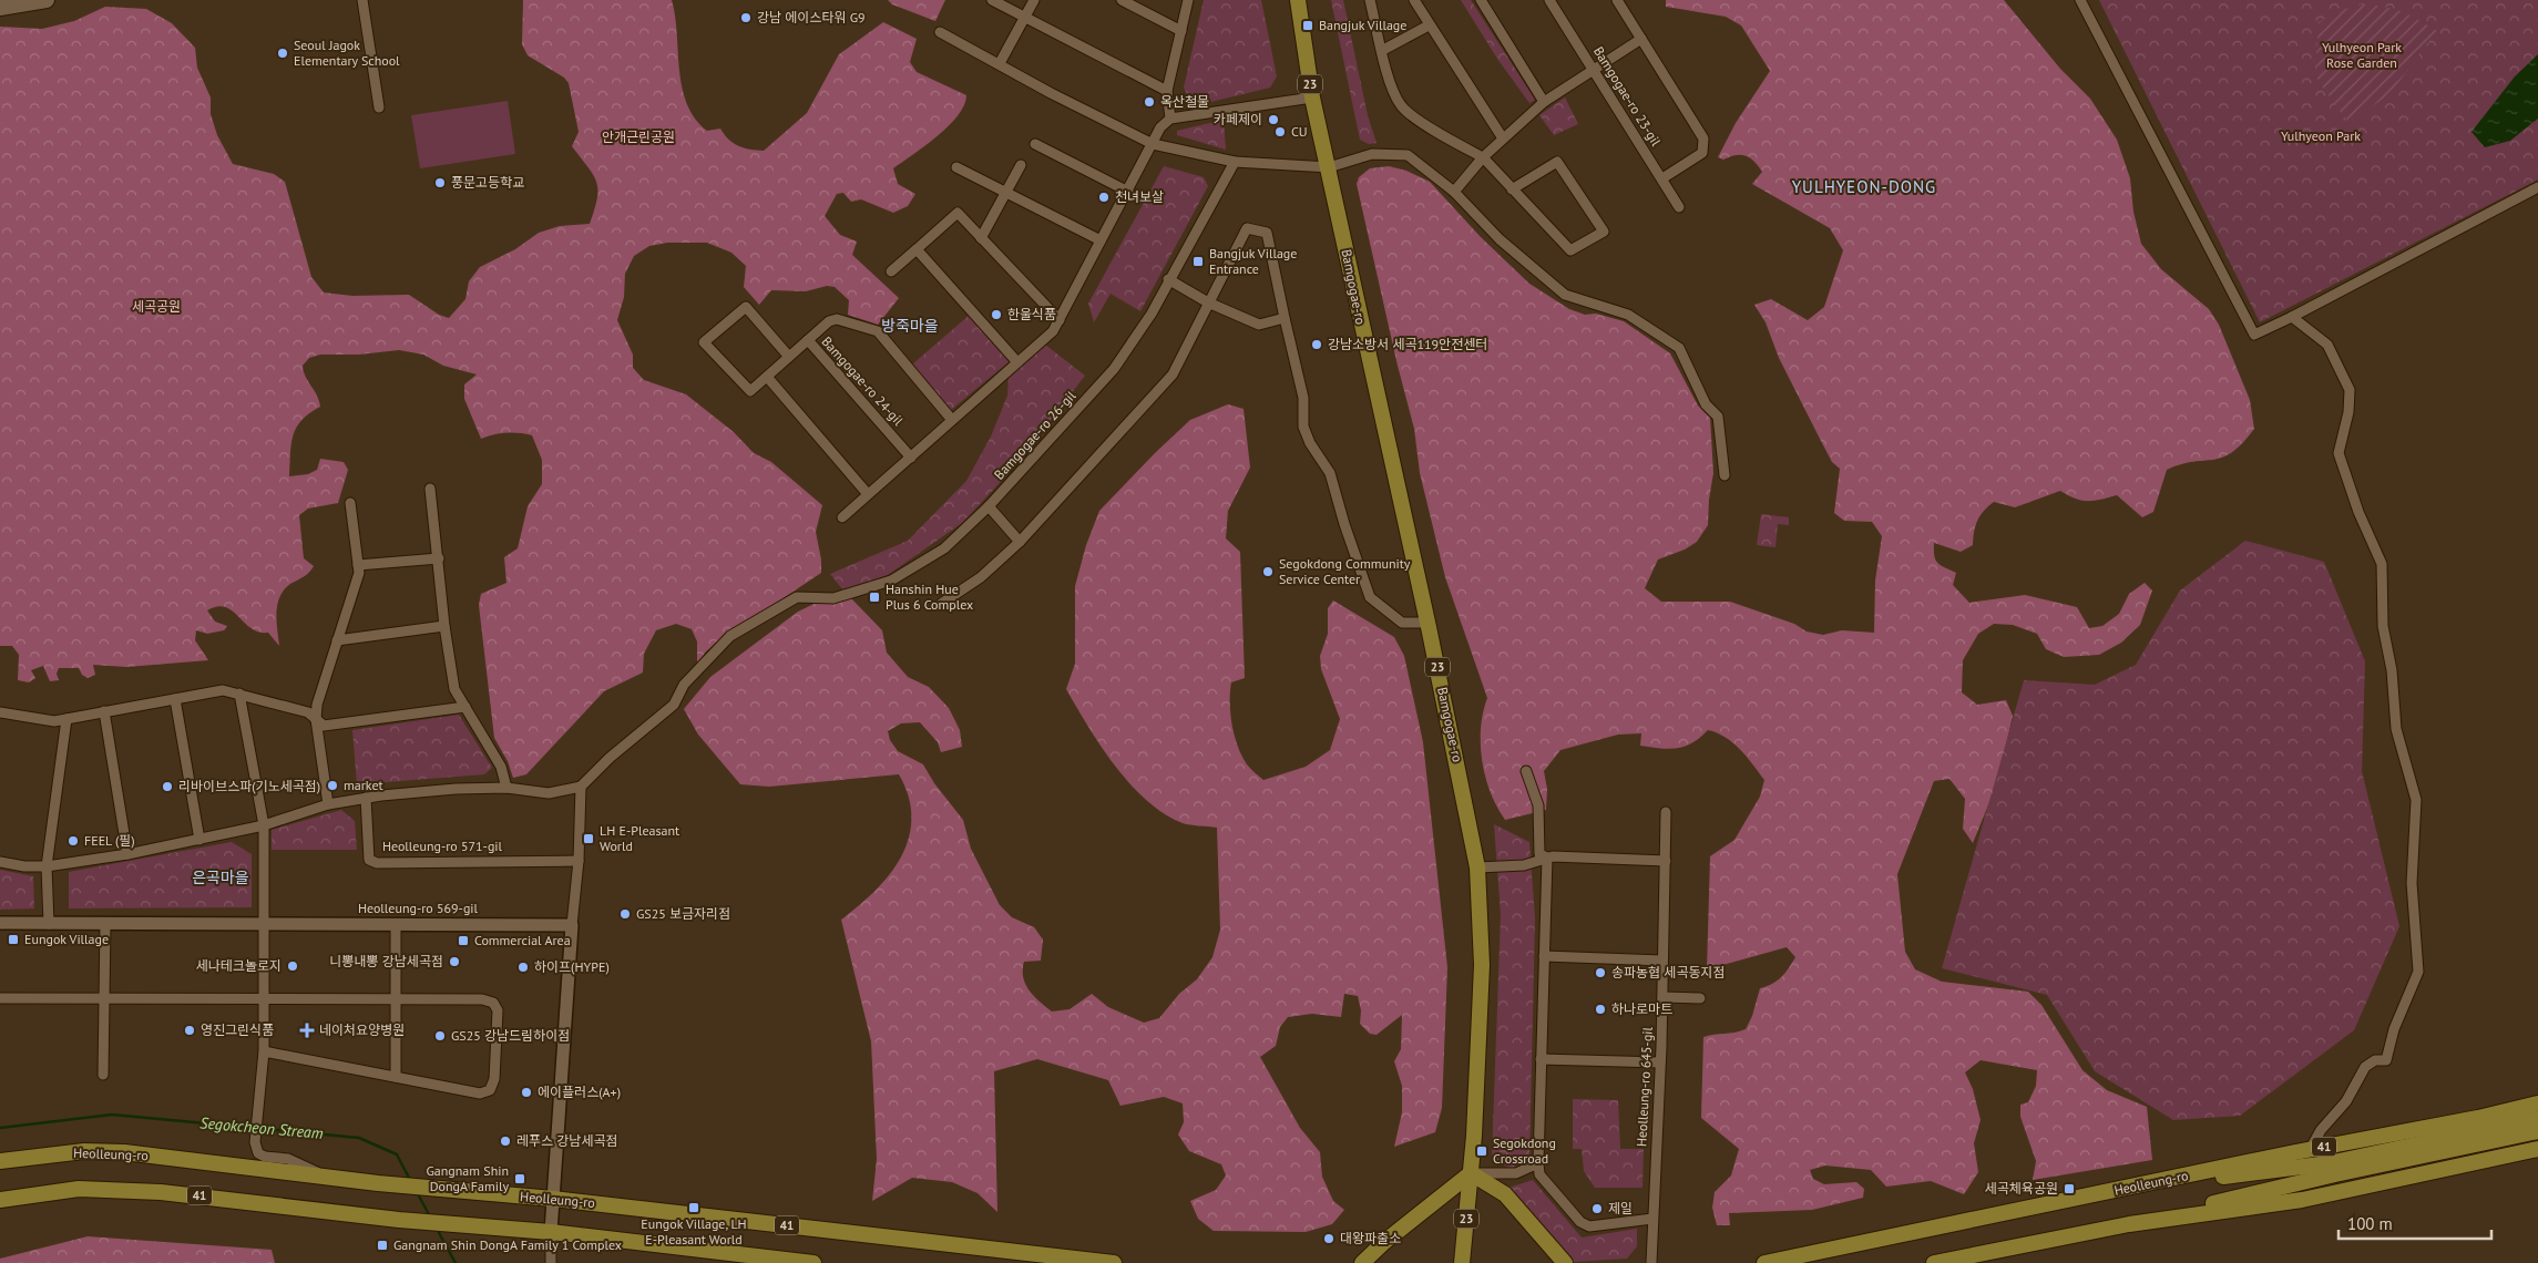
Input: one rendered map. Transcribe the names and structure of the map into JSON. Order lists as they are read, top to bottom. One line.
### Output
{"streets":{"main road":["23","Bamgogae-ro","41","Heolleung-ro"],"street":["Bamgogae-ro 23-gil","Bamgogae-ro 24-gil","Bamgogae-ro 26-gil","Heolleung-ro 571-gil","Heolleung-ro 569-gil","Heolleung-ro 645-gil"]},"districts":["YULHYEON-DONG","방죽마을","은곡마을"],"water":["Segokcheon Stream"],"parks":["Yulhyeon Park Rose Garden","Yulhyeon Park","안개근린공원","세곡공원"],"places":{"other":["강남 에이스타워 G9","Seoul Jagok Elementary School","옥산철물","카페제이","CU","풍문고등학교","천녀보살","한울식품","강남소방서 세곡119안전센터","Segokdong Community Service Center","market","리바이브스파(기노세곡점)","FEEL (필)","GS25 보금자리점","니뽕내뽕 강남세곡점","세나테크놀로지","하이프(HYPE)","송파농협 세곡동지점","하나로마트","영진그린식품","GS25 강남드림하이점","에이플러스(A+)","레푸스 강남세곡점","제일","대왕파출소"],"transit":["Bangjuk Village","Bangjuk Village Entrance","Hanshin Hue Plus 6 Complex","LH E-Pleasant World","Eungok Village","Commercial Area","Segokdong Crossroad","Gangnam Shin DongA Family","세곡체육공원","Eungok Village, LH E-Pleasant World","Gangnam Shin DongA Family 1 Complex"],"health":["네이처요양병원"]},"scale_bar":"100 m"}
